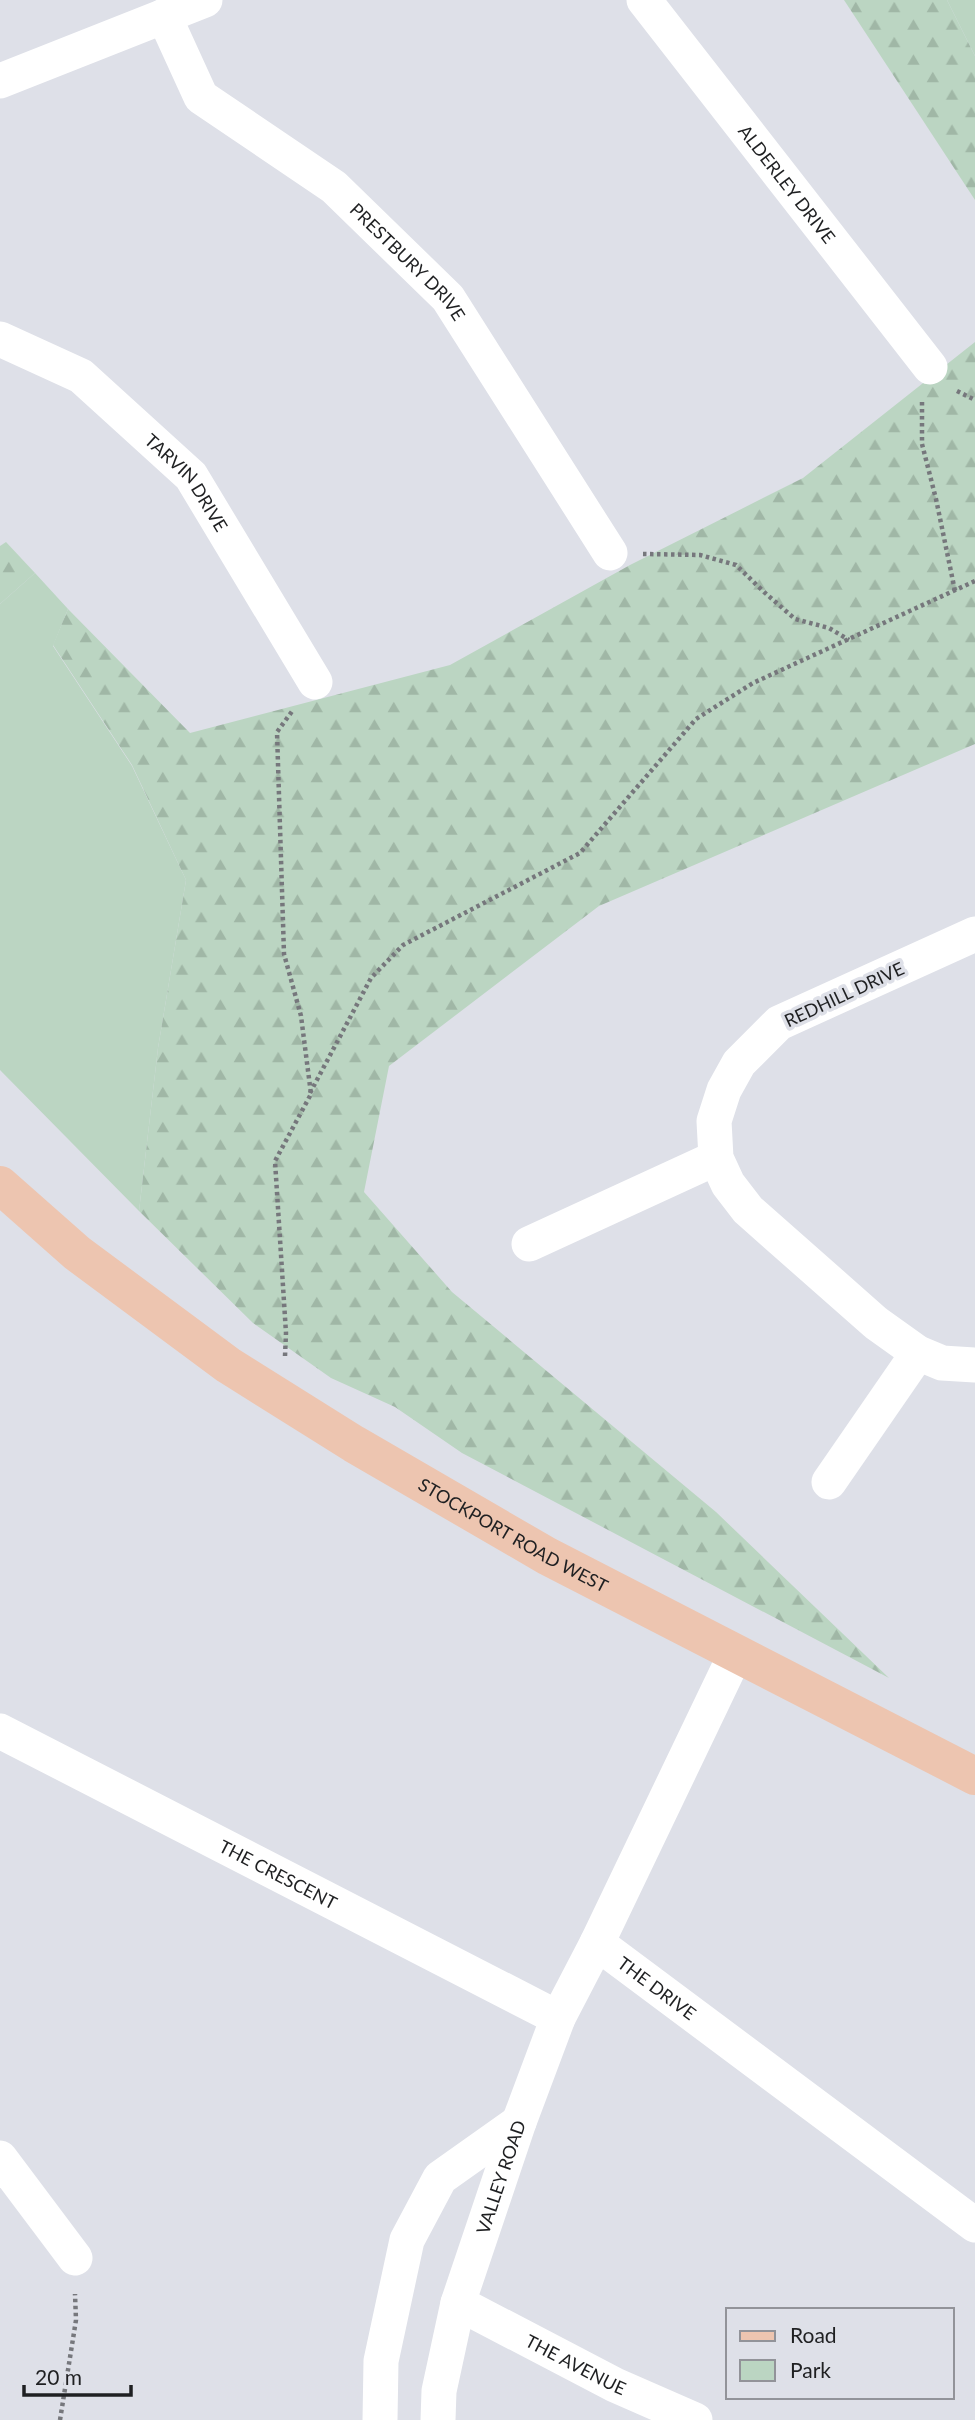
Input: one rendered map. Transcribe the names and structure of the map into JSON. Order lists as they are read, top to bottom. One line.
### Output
{"streets":{"main road":["STOCKPORT ROAD WEST"],"street":["ALDERLEY DRIVE","PRESTBURY DRIVE","TARVIN DRIVE","REDHILL DRIVE","THE CRESCENT","THE DRIVE","VALLEY ROAD","THE AVENUE"]},"crossings":[["THE CRESCENT","VALLEY ROAD"],["THE DRIVE","VALLEY ROAD"],["VALLEY ROAD","THE AVENUE"]],"legend":["Road","Park"],"scale_bar":"20 m"}
